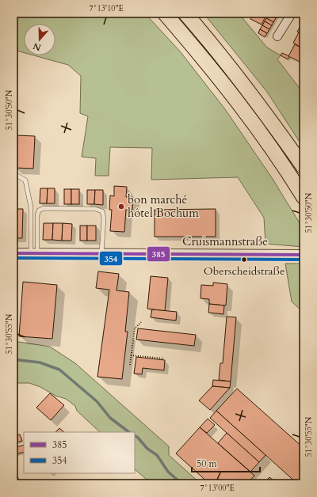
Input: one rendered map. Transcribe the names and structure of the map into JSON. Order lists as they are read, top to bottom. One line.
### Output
{"streets":{"street":["Cruismannstraße"]},"places":["bon marché hôtel Bochum","Oberscheidstraße"],"lines":["transit line 385","transit line 354"],"legend":["385","354"],"scale_bar":"50 m","north":"bottom","coordinates":["7°13'10\"E","51°30'50\"N","51°30'55\"N","7°13'00\"E"]}
